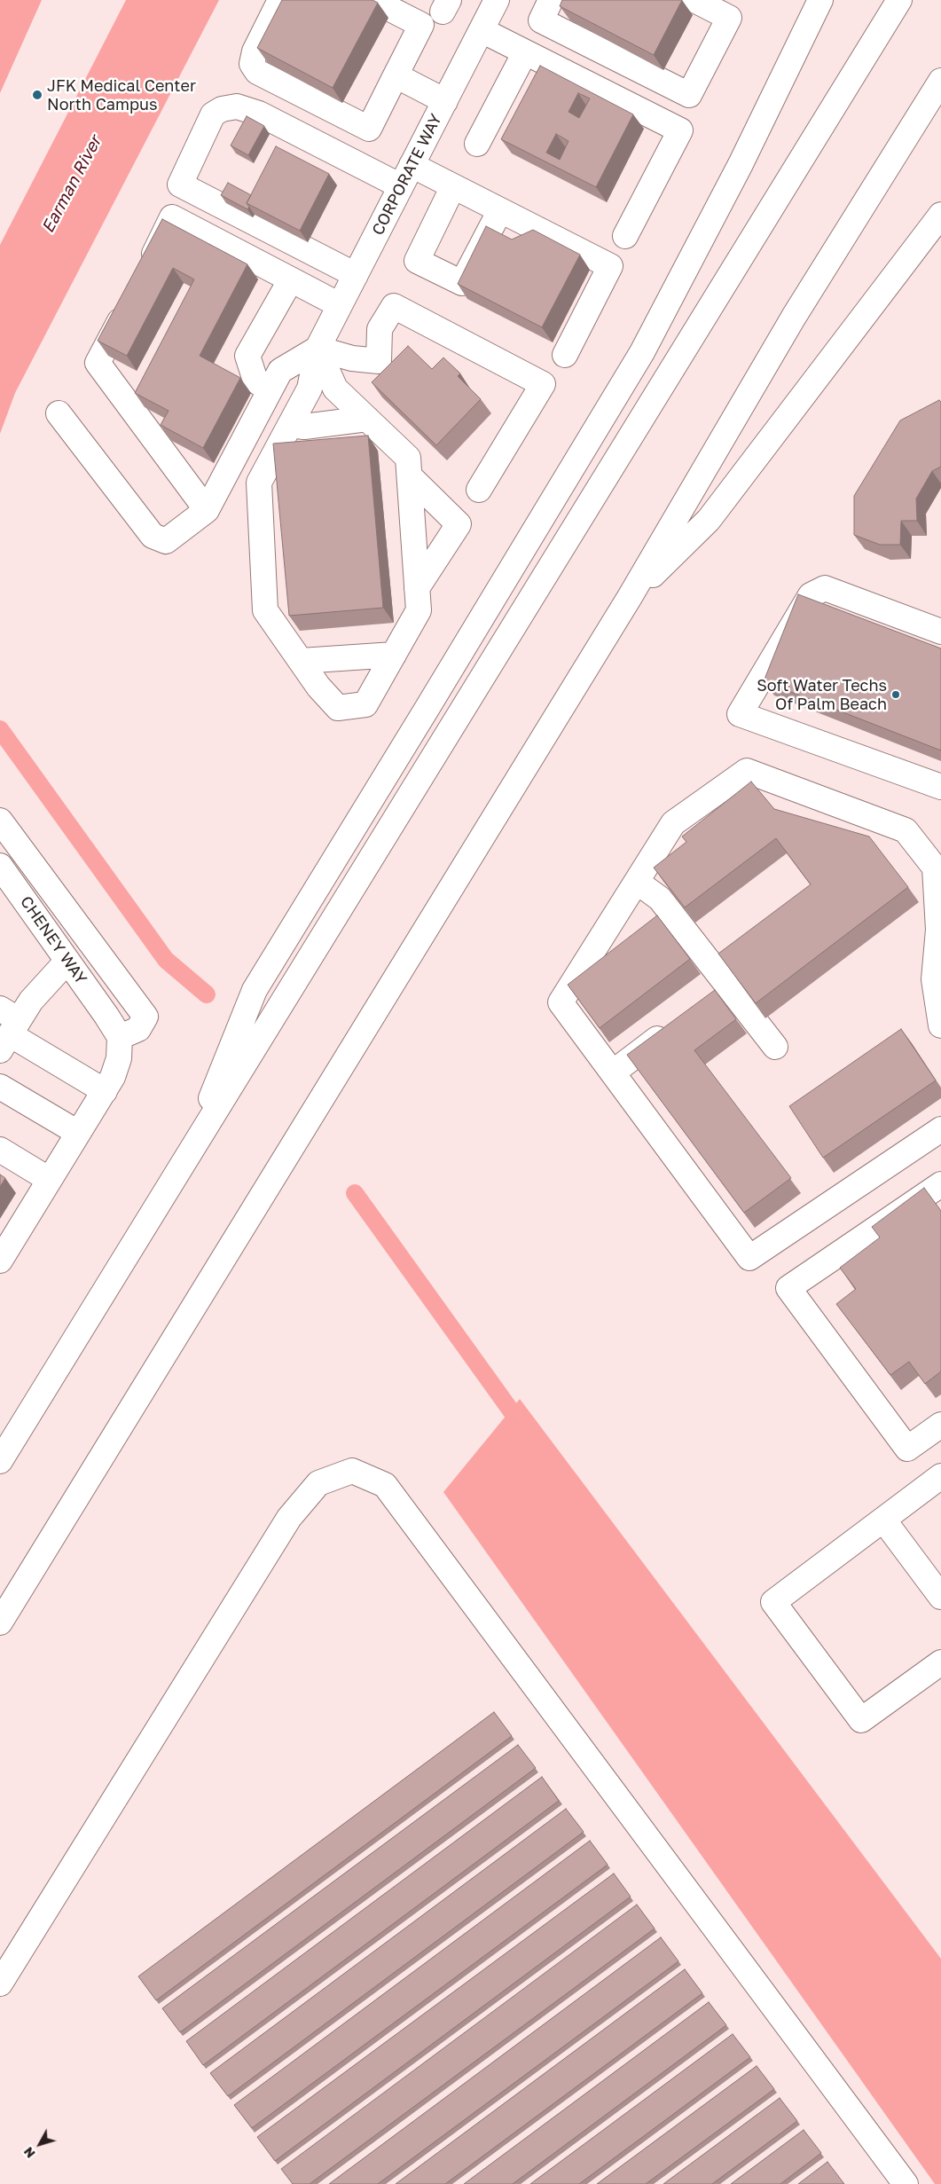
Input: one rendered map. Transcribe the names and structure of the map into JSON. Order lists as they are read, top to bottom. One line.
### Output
{"streets":{"main road":["CORPORATE WAY","CHENEY WAY"]},"water":["Earman River"],"places":["JFK Medical Center North Campus","Soft Water Techs Of Palm Beach"],"north":"bottom left"}
